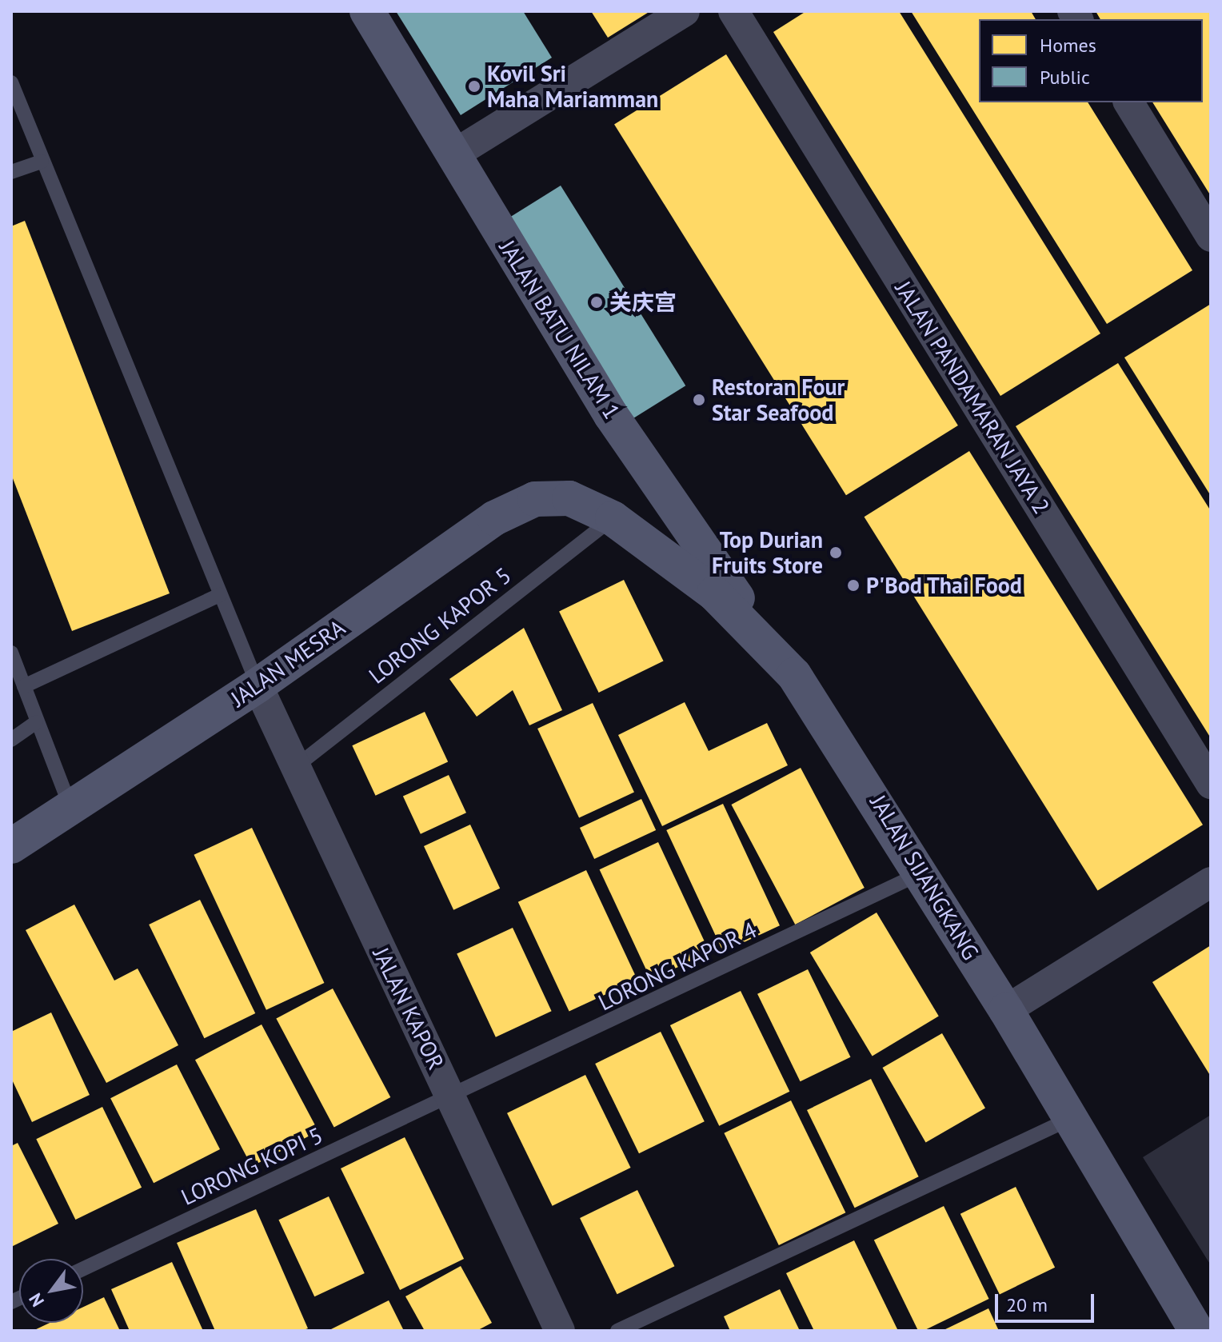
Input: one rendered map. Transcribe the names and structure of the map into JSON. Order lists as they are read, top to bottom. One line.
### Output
{"streets":{"street":["JALAN BATU NILAM 1","JALAN PANDAMARAN JAYA 2","JALAN MESRA","JALAN SIJANGKANG","JALAN KAPOR"],"lane":["LORONG KAPOR 5","LORONG KAPOR 4","LORONG KOPI 5"]},"crossings":[["JALAN BATU NILAM 1","JALAN SIJANGKANG"],["LORONG KAPOR 5","JALAN SIJANGKANG"],["LORONG KAPOR 5","JALAN KAPOR"],["JALAN MESRA","JALAN SIJANGKANG"],["JALAN MESRA","JALAN KAPOR"],["JALAN SIJANGKANG","LORONG KAPOR 4"],["LORONG KAPOR 4","JALAN KAPOR"],["LORONG KAPOR 4","LORONG KOPI 5"],["JALAN KAPOR","LORONG KOPI 5"]],"places":["Kovil Sri Maha Mariamman","关庆宫","Restoran Four Star Seafood","Top Durian Fruits Store","P'Bod Thai Food"],"legend":["Homes","Public"],"scale_bar":"20 m","north":"bottom left"}
